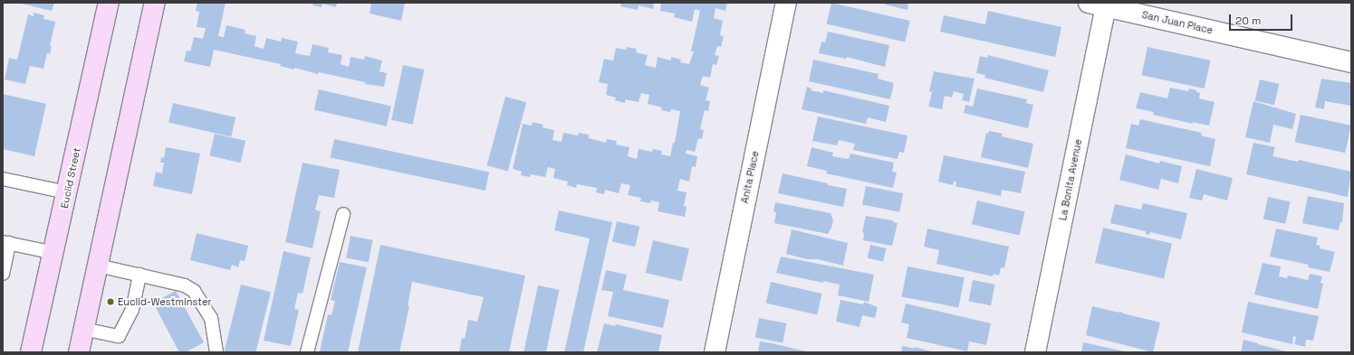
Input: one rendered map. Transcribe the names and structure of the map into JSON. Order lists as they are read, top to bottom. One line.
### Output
{"streets":{"main road":["Euclid Street"],"street":["San Juan Place","Anita Place","La Bonita Avenue"]},"crossings":[["San Juan Place","La Bonita Avenue"]],"places":["Euclid-Westminster"],"scale_bar":"20 m"}
